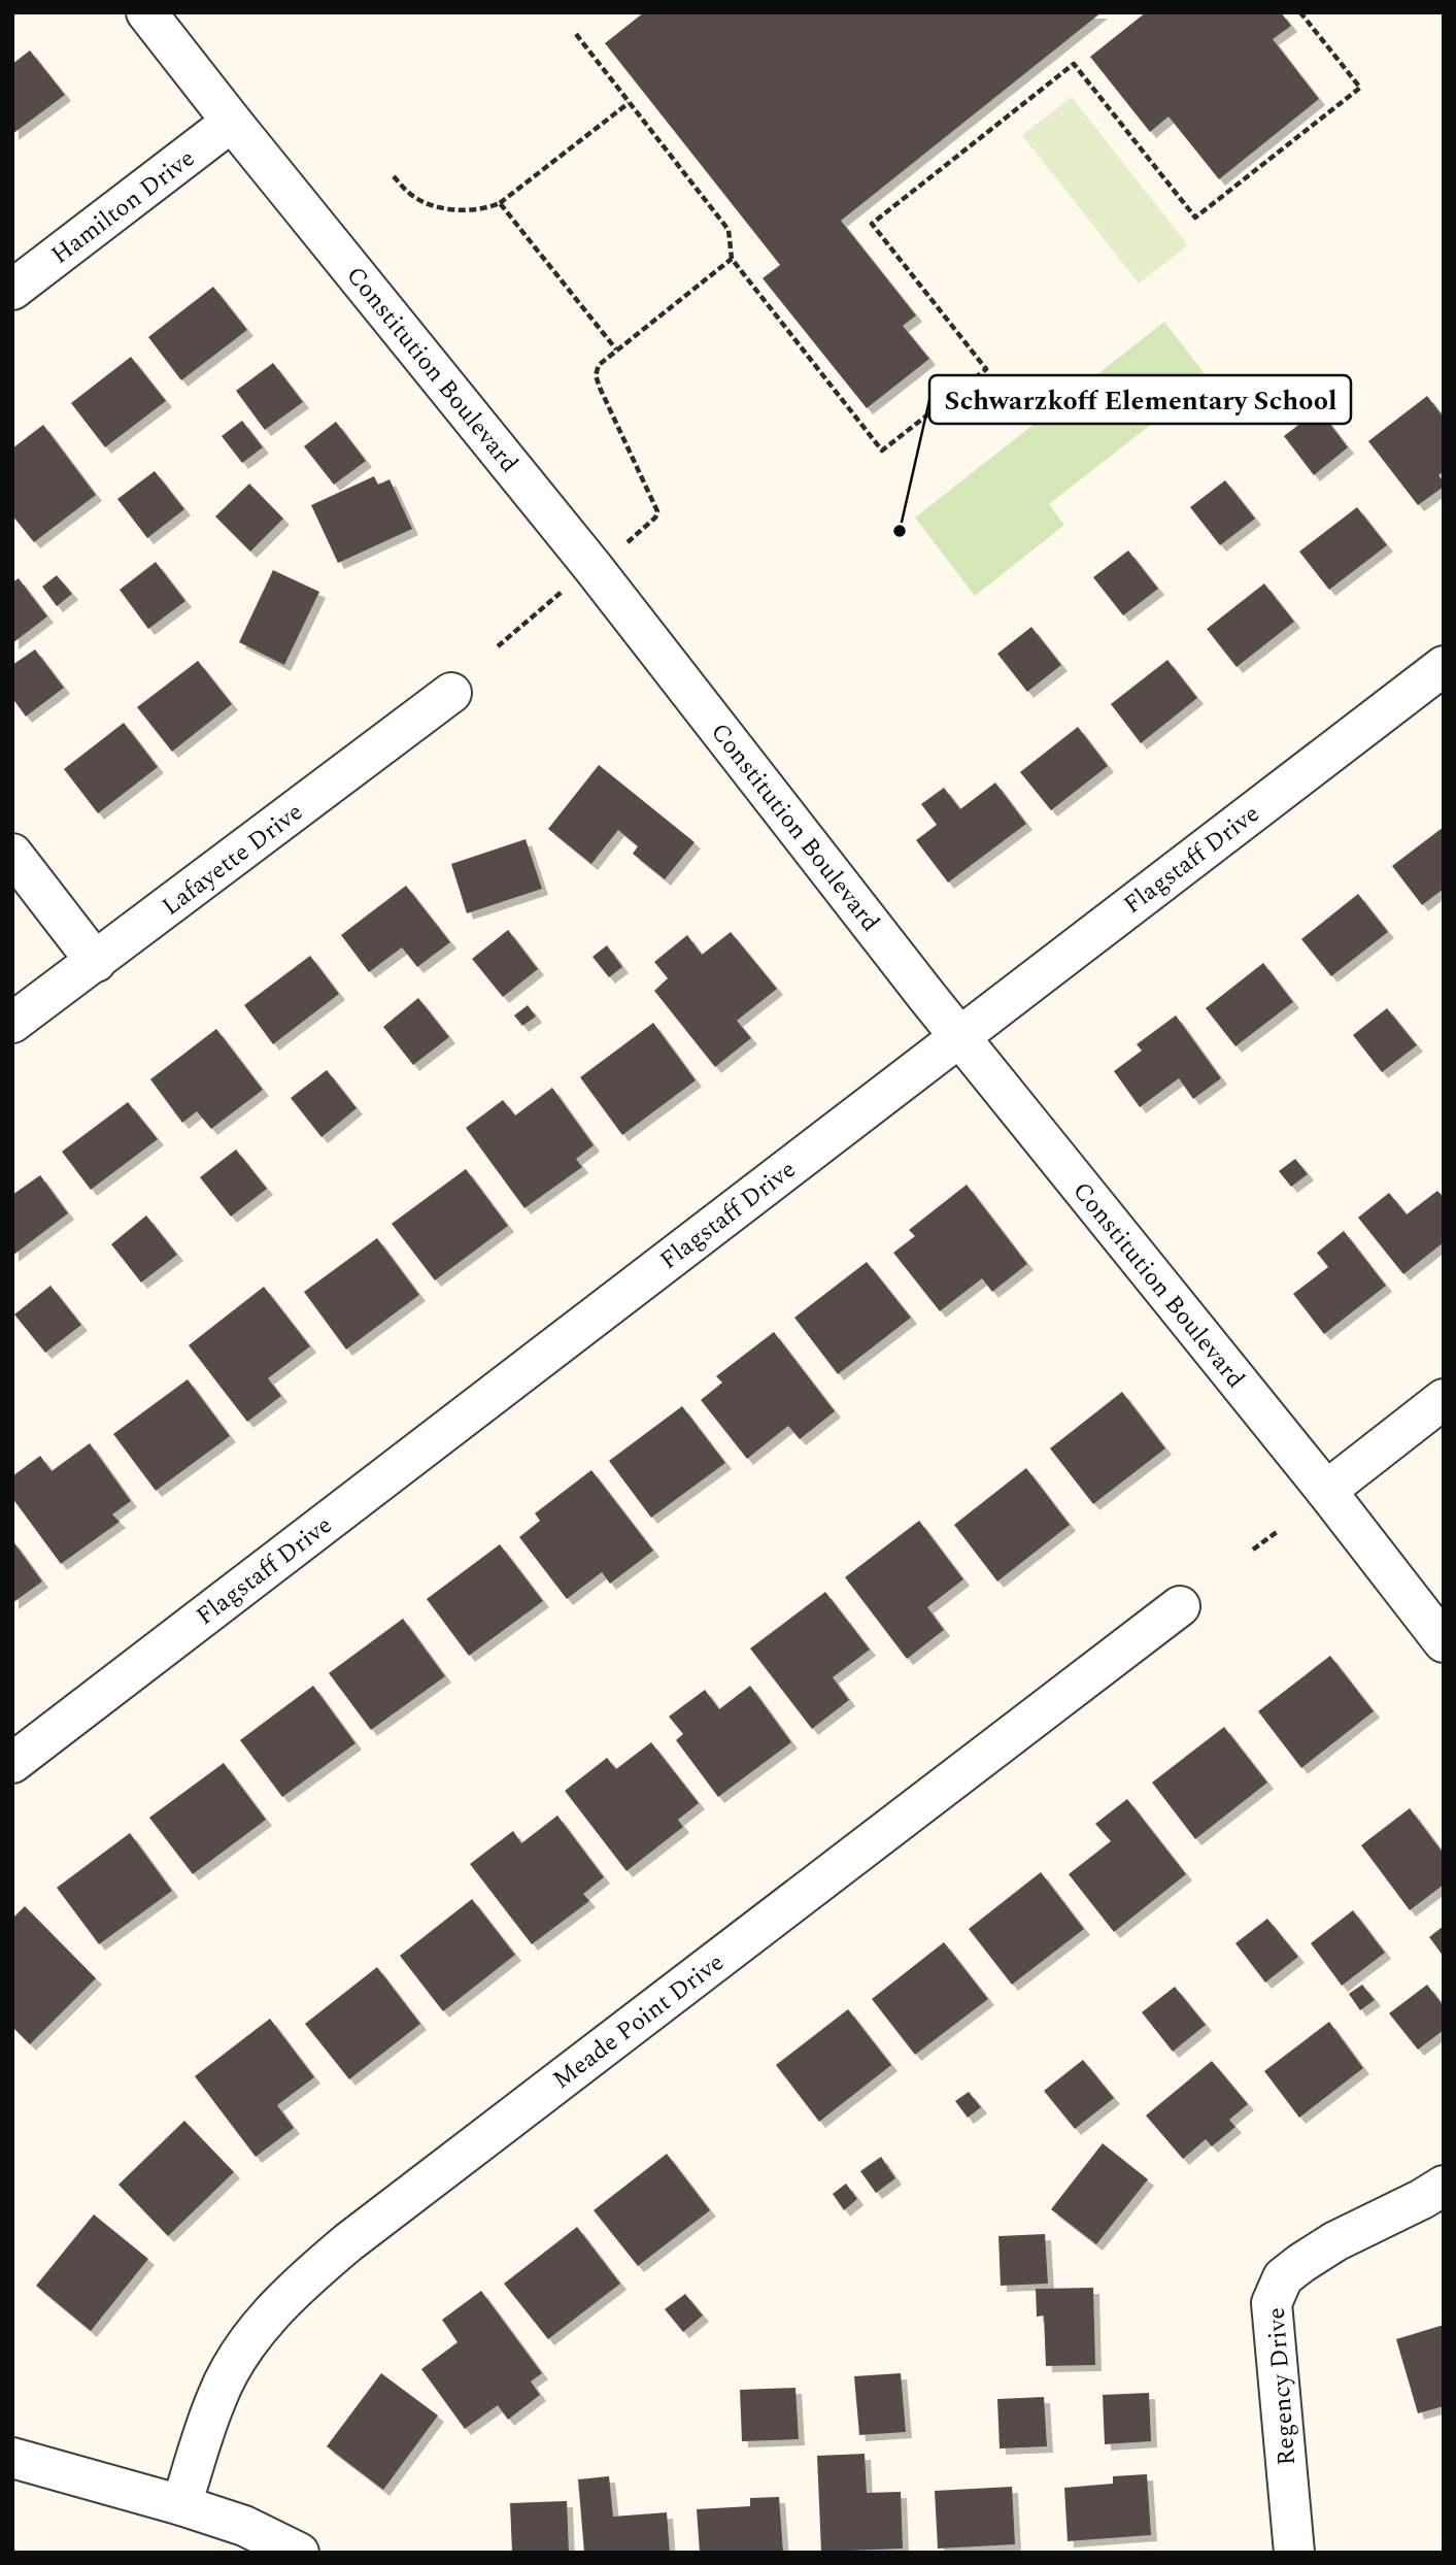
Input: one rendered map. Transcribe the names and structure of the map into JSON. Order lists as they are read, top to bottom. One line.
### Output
{"streets":{"street":["Hamilton Drive","Constitution Boulevard","Lafayette Drive","Flagstaff Drive","Meade Point Drive","Regency Drive"]},"crossings":[["Hamilton Drive","Constitution Boulevard"],["Constitution Boulevard","Flagstaff Drive"]],"places":["Schwarzkoff Elementary School"]}
